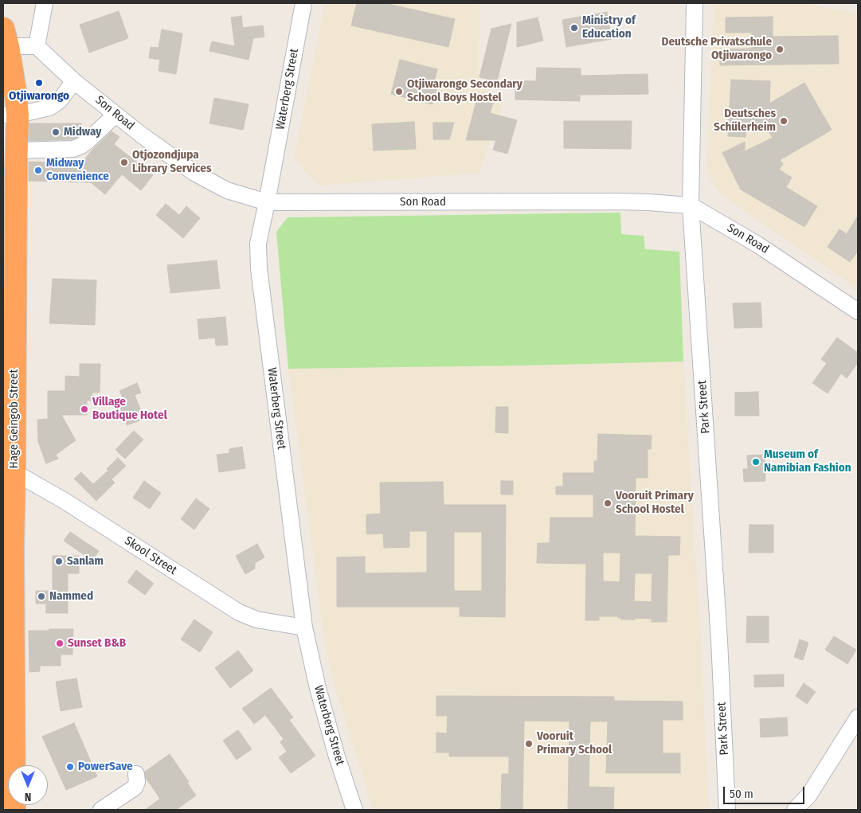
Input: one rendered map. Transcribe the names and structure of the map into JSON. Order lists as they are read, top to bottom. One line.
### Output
{"streets":{"highway":["Hage Geingob Street"],"street":["Waterberg Street","Son Road","Park Street","Skool Street"]},"crossings":[["Waterberg Street","Son Road"],["Waterberg Street","Skool Street"],["Son Road","Park Street"],["Hage Geingob Street","Skool Street"]],"places":["Ministry of Education","Deutsche Privatschule Otjiwarongo","Otjiwarongo","Otjiwarongo Secondary School Boys Hostel","Deutsches Schülerheim","Midway","Otjozondjupa Library Services","Midway Convenience","Village Boutique Hotel","Museum of Namibian Fashion","Vooruit Primary School Hostel","Sanlam","Nammed","Sunset B&B","Vooruit Primary School","PowerSave"],"scale_bar":"50 m","north":"bottom"}
